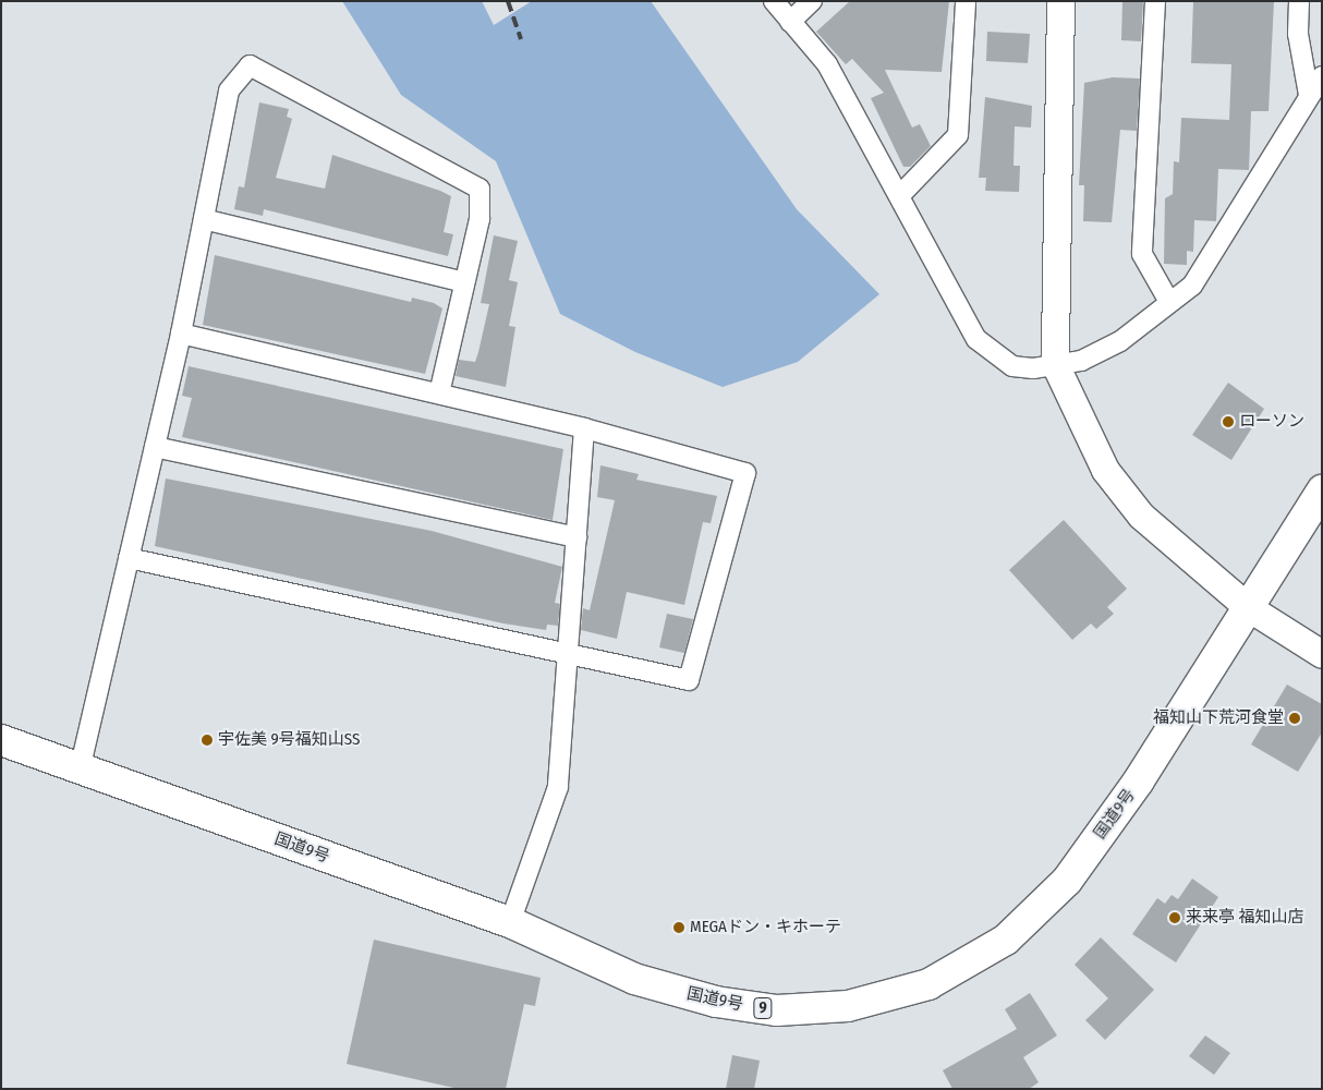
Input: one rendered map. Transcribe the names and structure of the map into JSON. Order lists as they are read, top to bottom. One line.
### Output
{"streets":{"highway":["国道9号","9"]},"places":["ローソン","福知山下荒河食堂","宇佐美 9号福知山SS","来来亭 福知山店","MEGAドン・キホーテ"]}
